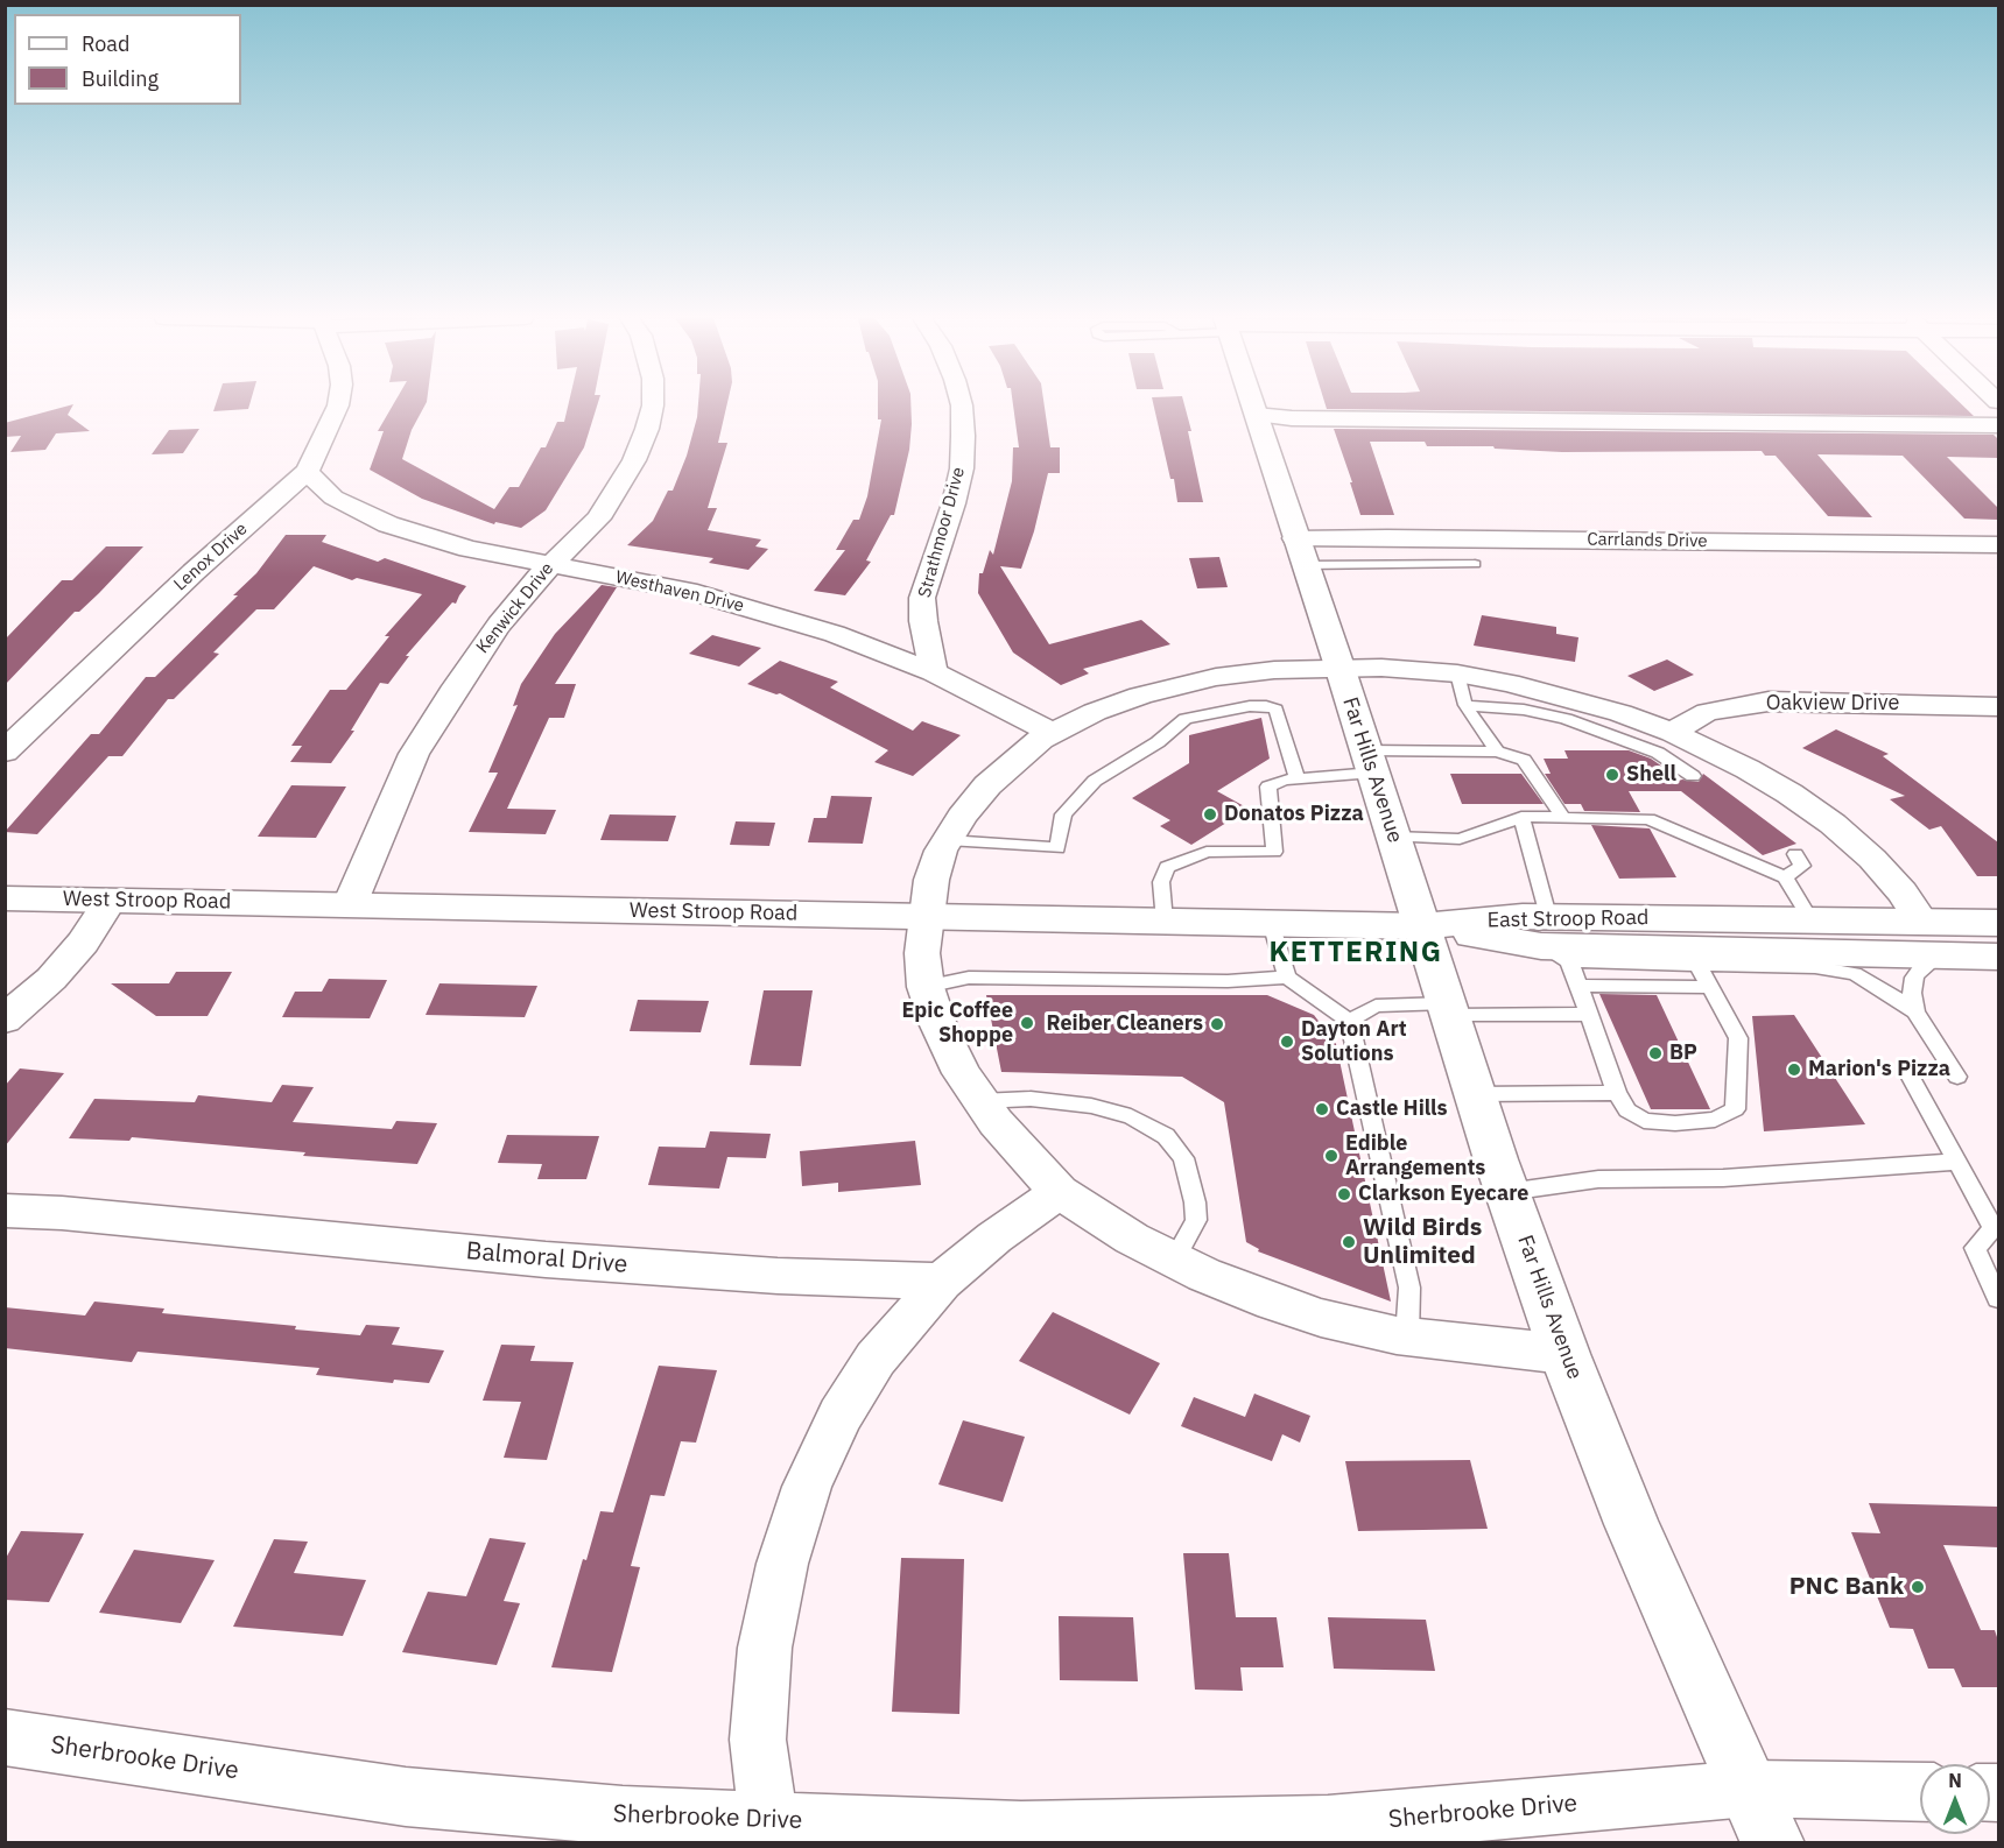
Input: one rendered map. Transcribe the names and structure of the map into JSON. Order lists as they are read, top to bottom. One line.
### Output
{"streets":{"main road":["Far Hills Avenue","West Stroop Road","East Stroop Road"],"street":["Strathmoor Drive","Carrlands Drive","Lenox Drive","Westhaven Drive","Kenwick Drive","Oakview Drive","Balmoral Drive","Sherbrooke Drive"]},"crossings":[["Strathmoor Drive","Westhaven Drive"],["Carrlands Drive","Far Hills Avenue"],["Lenox Drive","Westhaven Drive"],["Westhaven Drive","Kenwick Drive"],["Kenwick Drive","West Stroop Road"],["Far Hills Avenue","West Stroop Road"],["Far Hills Avenue","East Stroop Road"],["Far Hills Avenue","Sherbrooke Drive"],["West Stroop Road","East Stroop Road"]],"districts":["KETTERING"],"places":["Shell","Donatos Pizza","Epic Coffee Shoppe","Reiber Cleaners","Dayton Art Solutions","BP","Marion's Pizza","Castle Hills","Edible Arrangements","Clarkson Eyecare","Wild Birds Unlimited","PNC Bank"],"legend":["Road","Building"],"north":"top"}
